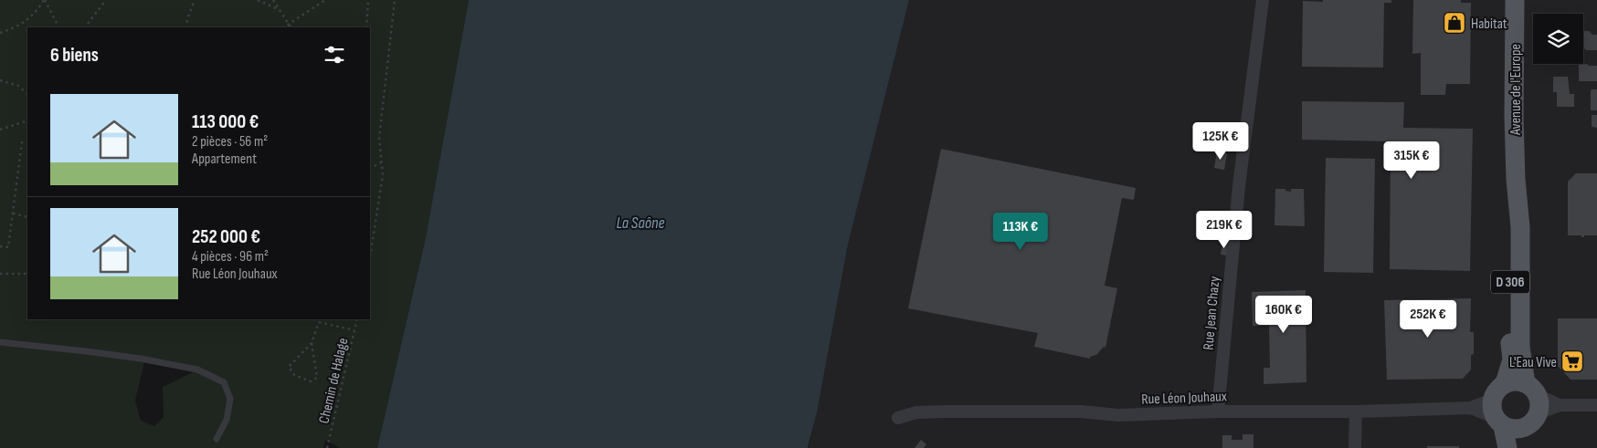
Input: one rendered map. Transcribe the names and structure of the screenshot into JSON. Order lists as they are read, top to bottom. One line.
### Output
{"streets":{"main road":["Avenue de l'Europe","D 306"],"street":["Rue Jean Chazy","Rue Léon Jouhaux"],"path":["Chemin de Halage"]},"crossings":[["Avenue de l'Europe","Rue Léon Jouhaux"],["Rue Jean Chazy","Rue Léon Jouhaux"]],"water":["La Saône"],"places":{"shop":["Habitat"],"supermarket":["L'Eau Vive"]},"page":{"heading":"6 biens","list":[{"name":"113 000 €","note":"2 pièces · 56 m² · Appartement"},{"name":"252 000 €","note":"4 pièces · 96 m² · Rue Léon Jouhaux"}],"price":["125K €","315K €","219K €","113K €","160K €","252K €"]}}
